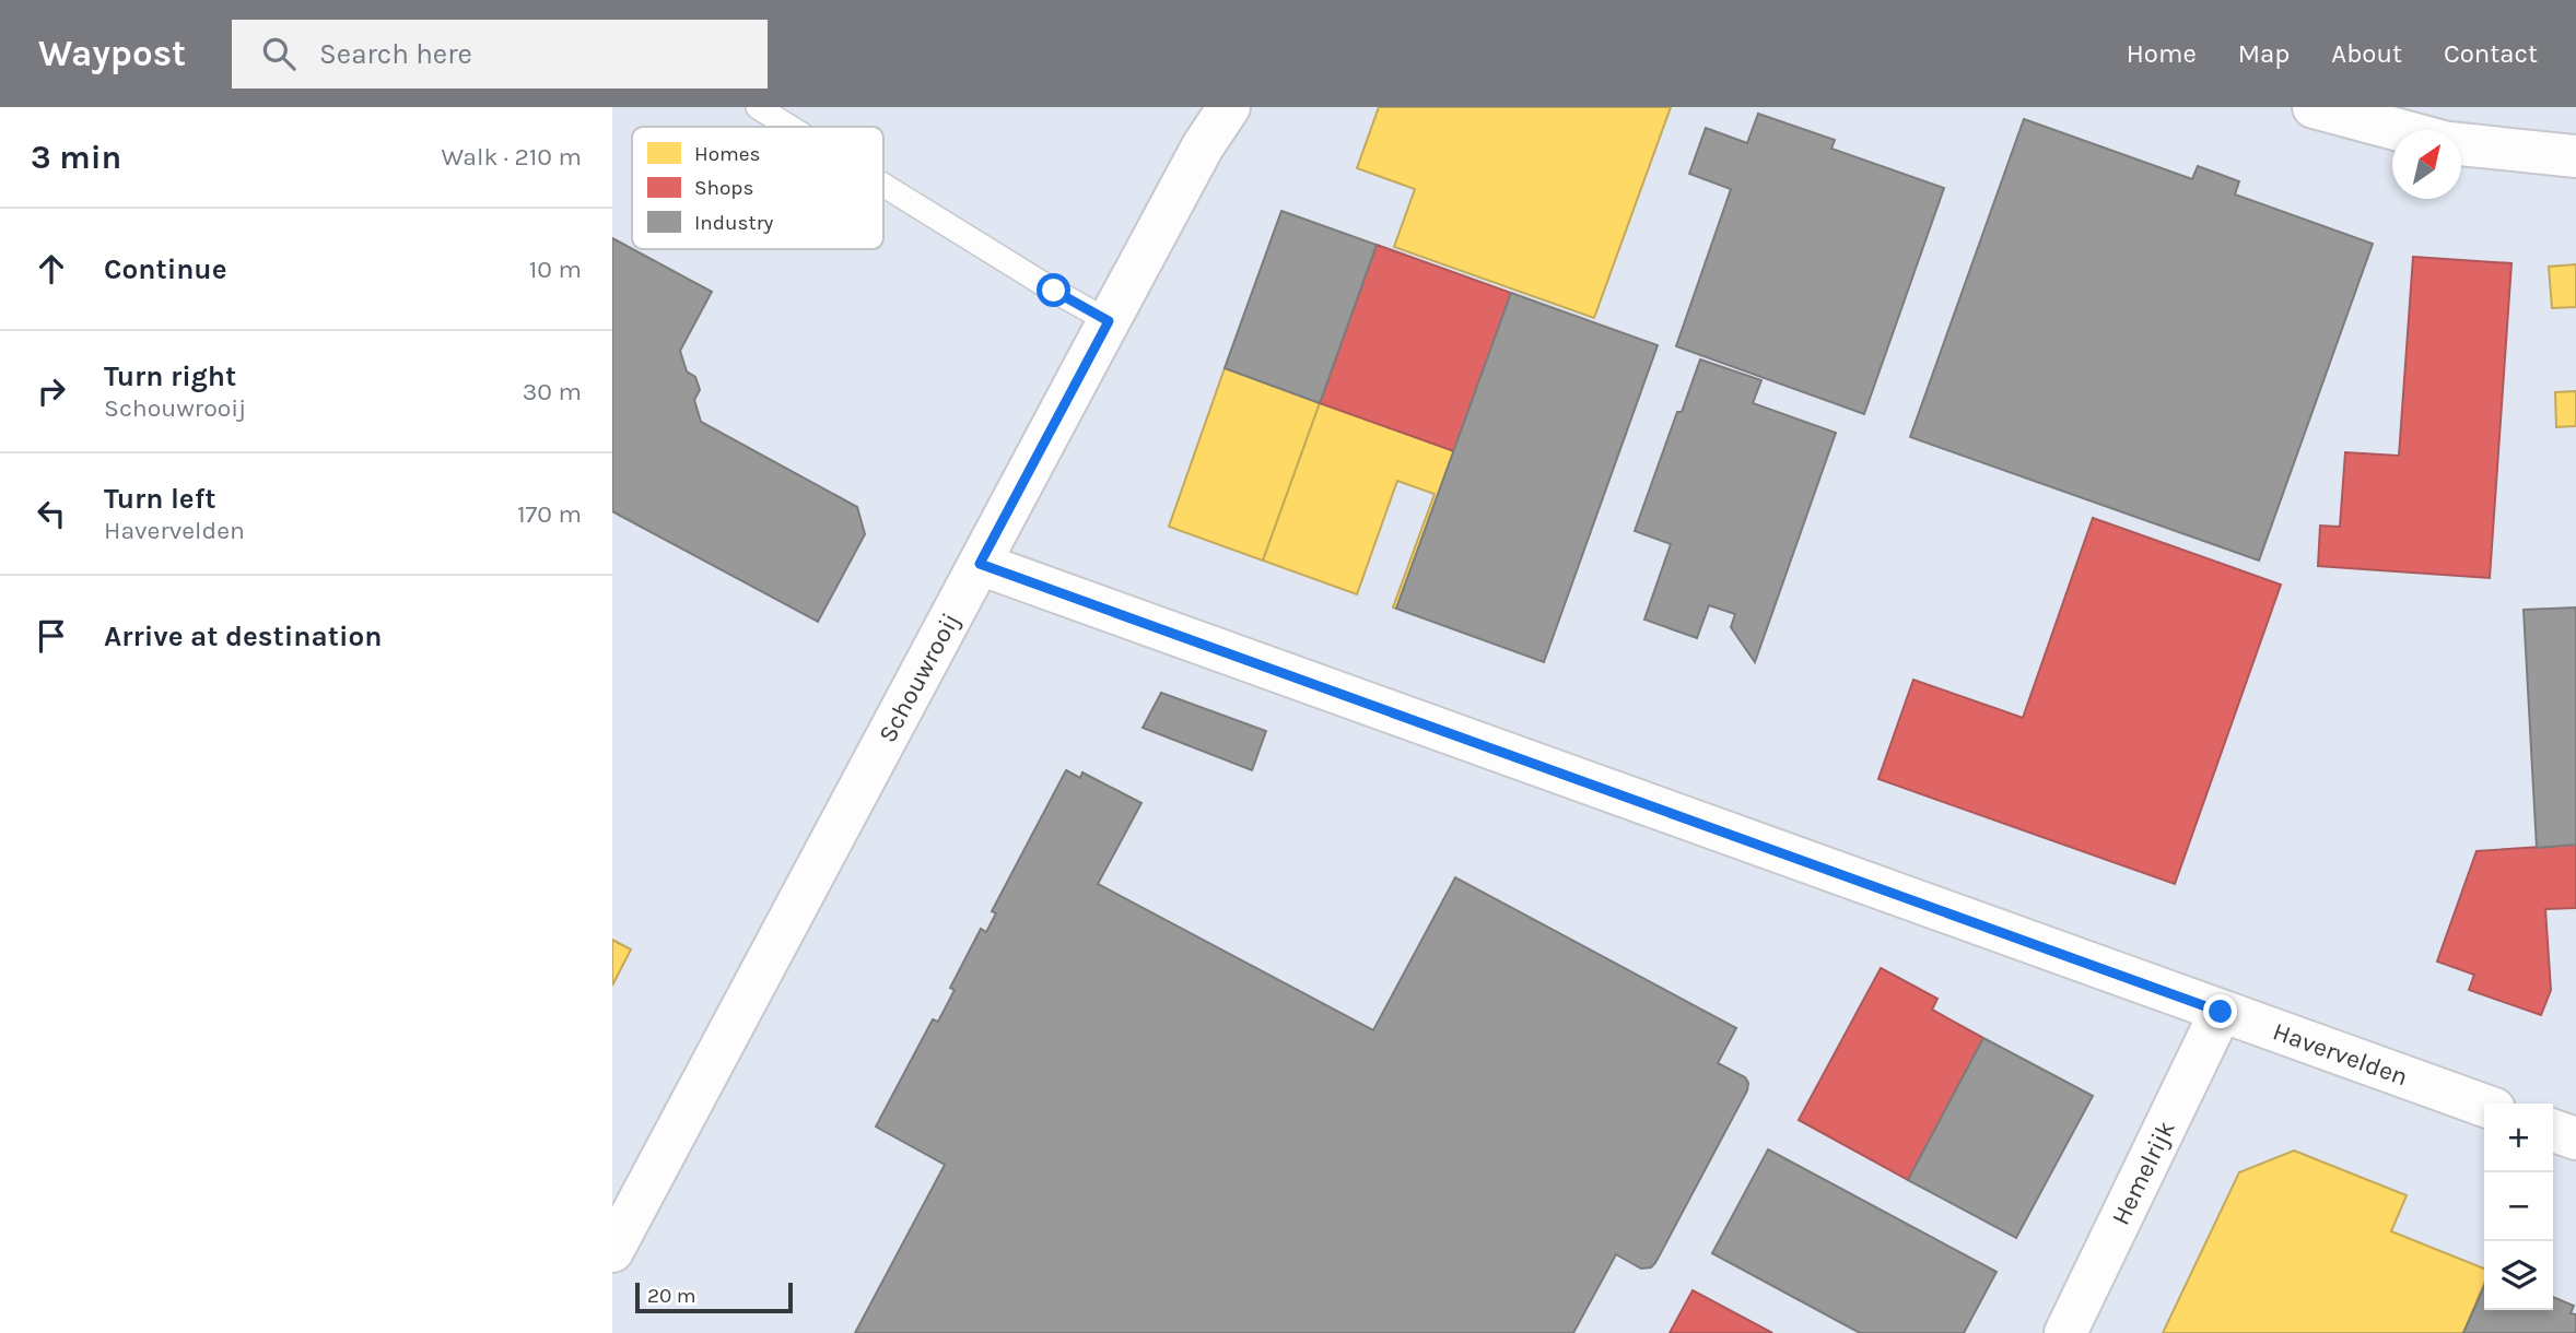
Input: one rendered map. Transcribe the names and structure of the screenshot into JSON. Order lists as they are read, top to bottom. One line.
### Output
{"streets":{"street":["Schouwrooij","Havervelden","Hemelrijk"]},"crossings":[["Schouwrooij","Havervelden"],["Havervelden","Hemelrijk"]],"legend":["Homes","Shops","Industry"],"scale_bar":"20 m","north":"top right","page":{"header":"Waypost","search":"Search here","nav":["Home","Map","About","Contact"],"heading":["3 min","Walk · 210 m"],"list":[["Continue","10 m"],["Turn right","Schouwrooij","30 m"],["Turn left","Havervelden","170 m"],"Arrive at destination"],"map_buttons":["+","−"],"scale":"20 m"}}
